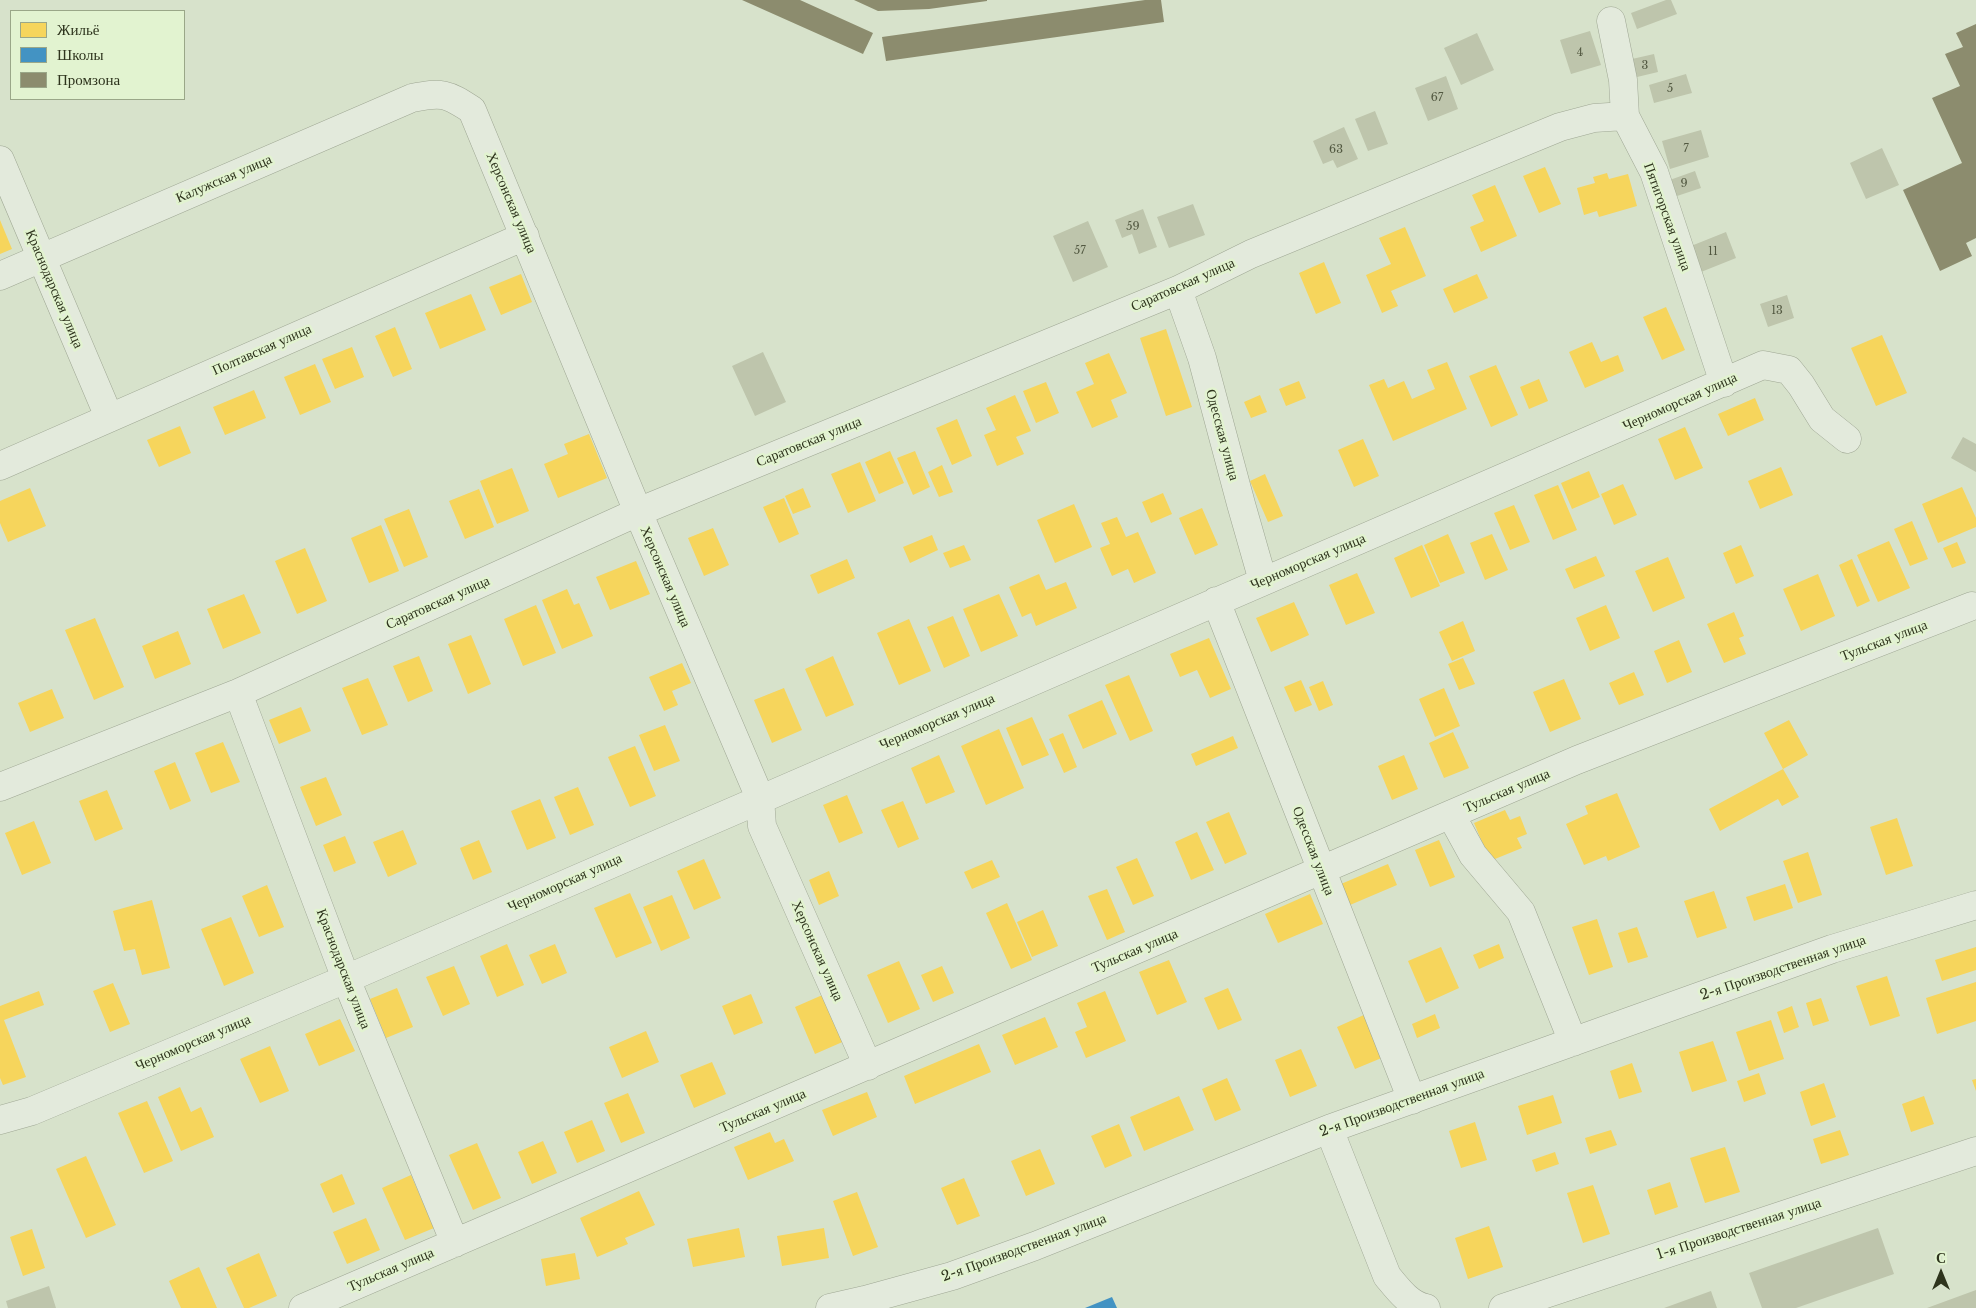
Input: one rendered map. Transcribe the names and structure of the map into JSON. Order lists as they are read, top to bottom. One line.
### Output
{"streets":{"street":["Калужская улица","Херсонская улица","Пятигорская улица","Саратовская улица","Краснодарская улица","Полтавская улица","Черноморская улица","Одесская улица","Тульская улица","2-я Производственная улица","1-я Производственная улица"]},"crossings":[["Калужская улица","Херсонская улица"],["Калужская улица","Краснодарская улица"],["Херсонская улица","Саратовская улица"],["Херсонская улица","Полтавская улица"],["Херсонская улица","Черноморская улица"],["Херсонская улица","Тульская улица"],["Пятигорская улица","Саратовская улица"],["Пятигорская улица","Черноморская улица"],["Саратовская улица","Краснодарская улица"],["Саратовская улица","Одесская улица"],["Краснодарская улица","Полтавская улица"],["Краснодарская улица","Черноморская улица"],["Краснодарская улица","Тульская улица"],["Черноморская улица","Одесская улица"],["Одесская улица","Тульская улица"],["Одесская улица","2-я Производственная улица"]],"house_numbers":["4","3","5","67","7","63","9","59","57","11","13"],"legend":["Жильё","Школы","Промзона"],"north":"top"}
